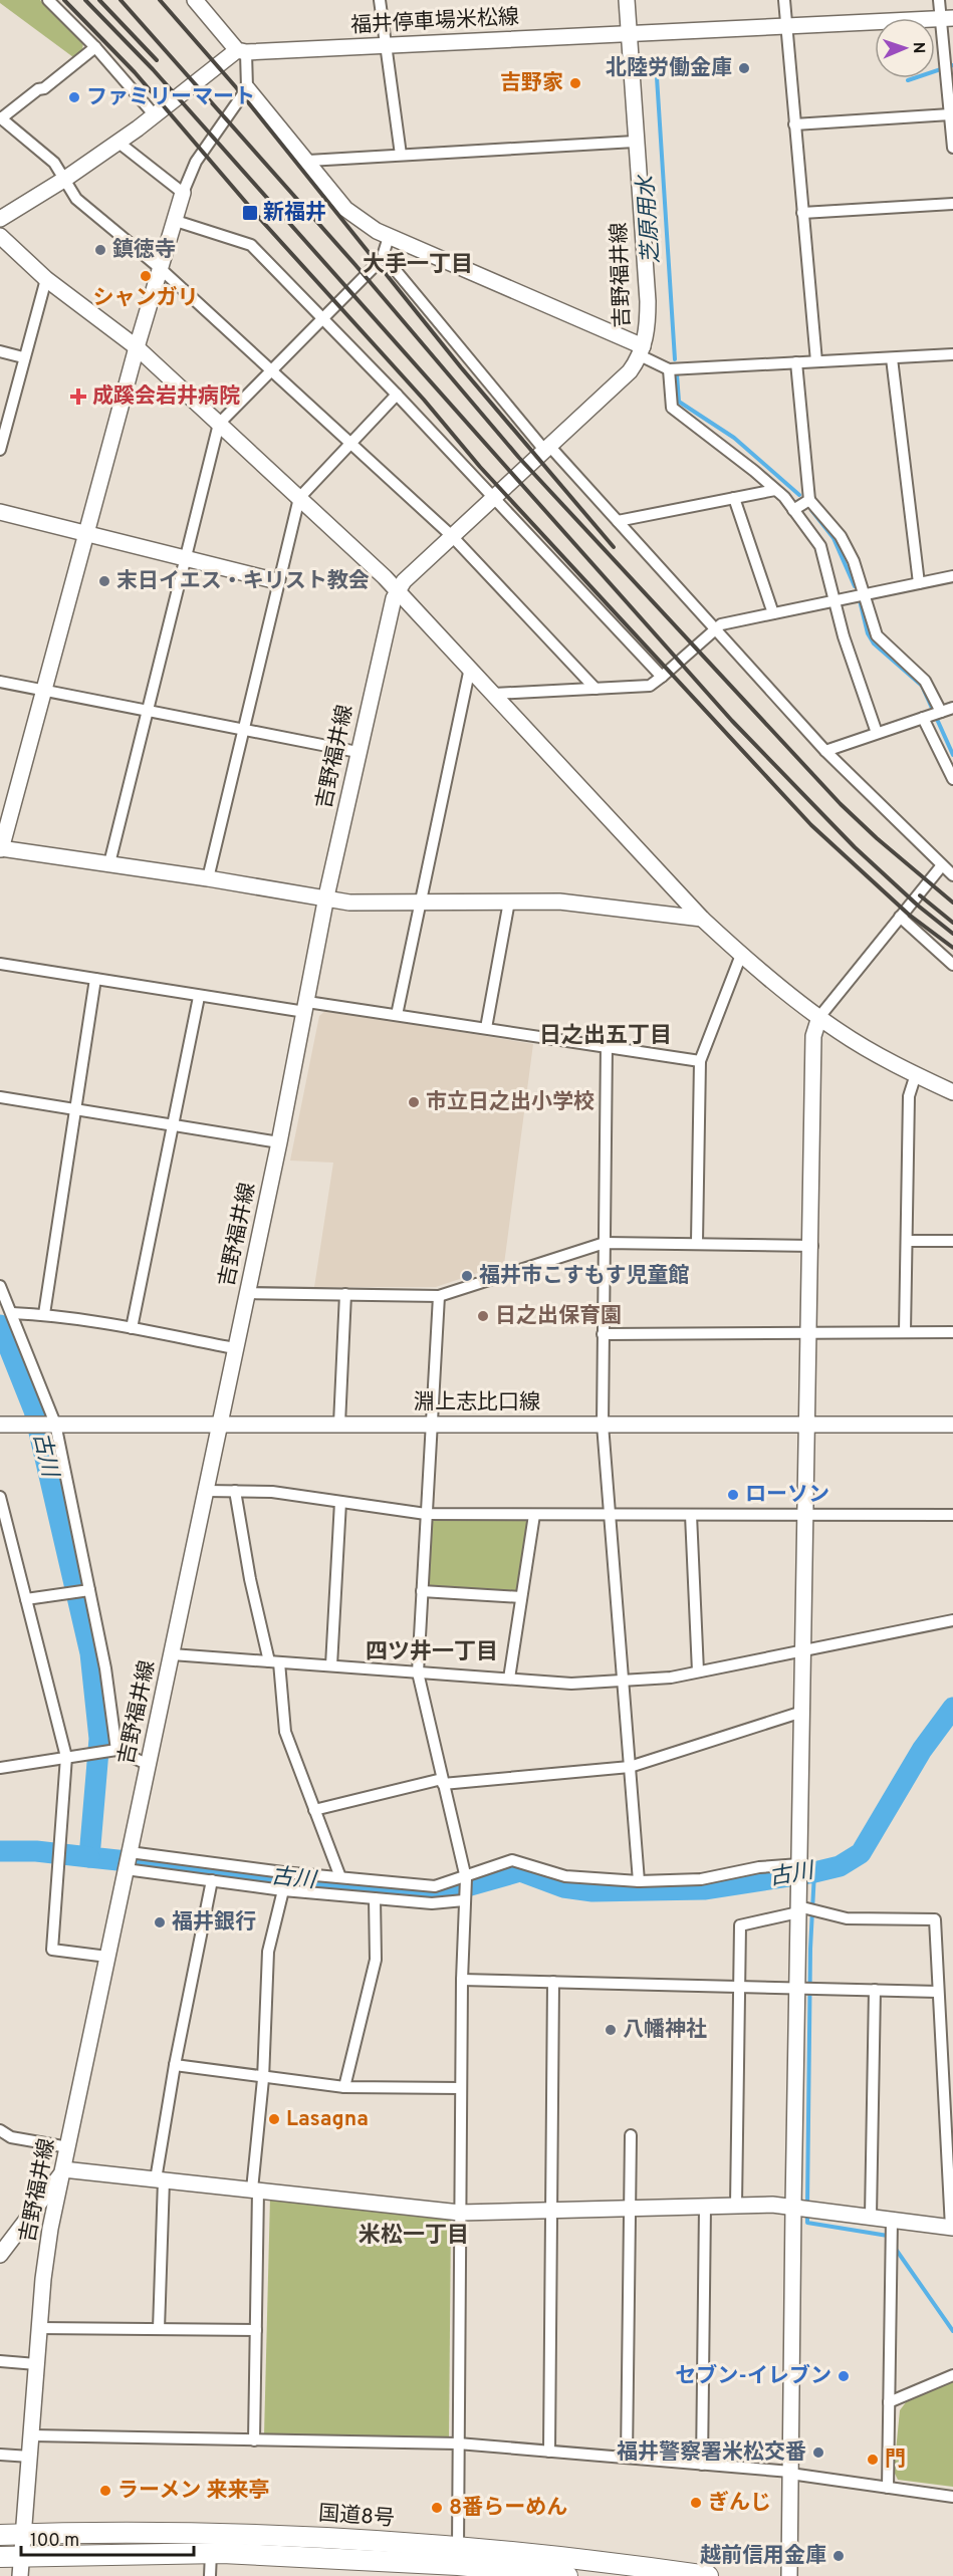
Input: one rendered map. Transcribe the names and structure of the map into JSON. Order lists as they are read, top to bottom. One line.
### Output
{"streets":{"highway":["国道8号"],"street":["福井停車場米松線","吉野福井線","淵上志比口線"]},"crossings":[["福井停車場米松線","吉野福井線"],["吉野福井線","淵上志比口線"],["吉野福井線","国道8号"]],"districts":["大手一丁目","日之出五丁目","四ツ井一丁目","米松一丁目"],"water":["芝原用水","古川"],"places":{"other":["北陸労働金庫","吉野家","ファミリーマート","鎮徳寺","シャンガリ","末日イエス・キリスト教会","市立日之出小学校","福井市こすもす児童館","日之出保育園","ローソン","福井銀行","八幡神社","Lasagna","セブン-イレブン","福井警察署米松交番","門","ラーメン 来来亭","ぎんじ","8番らーめん","越前信用金庫"],"transit":["新福井"],"health":["成蹊会岩井病院"]},"scale_bar":"100 m","north":"right"}
